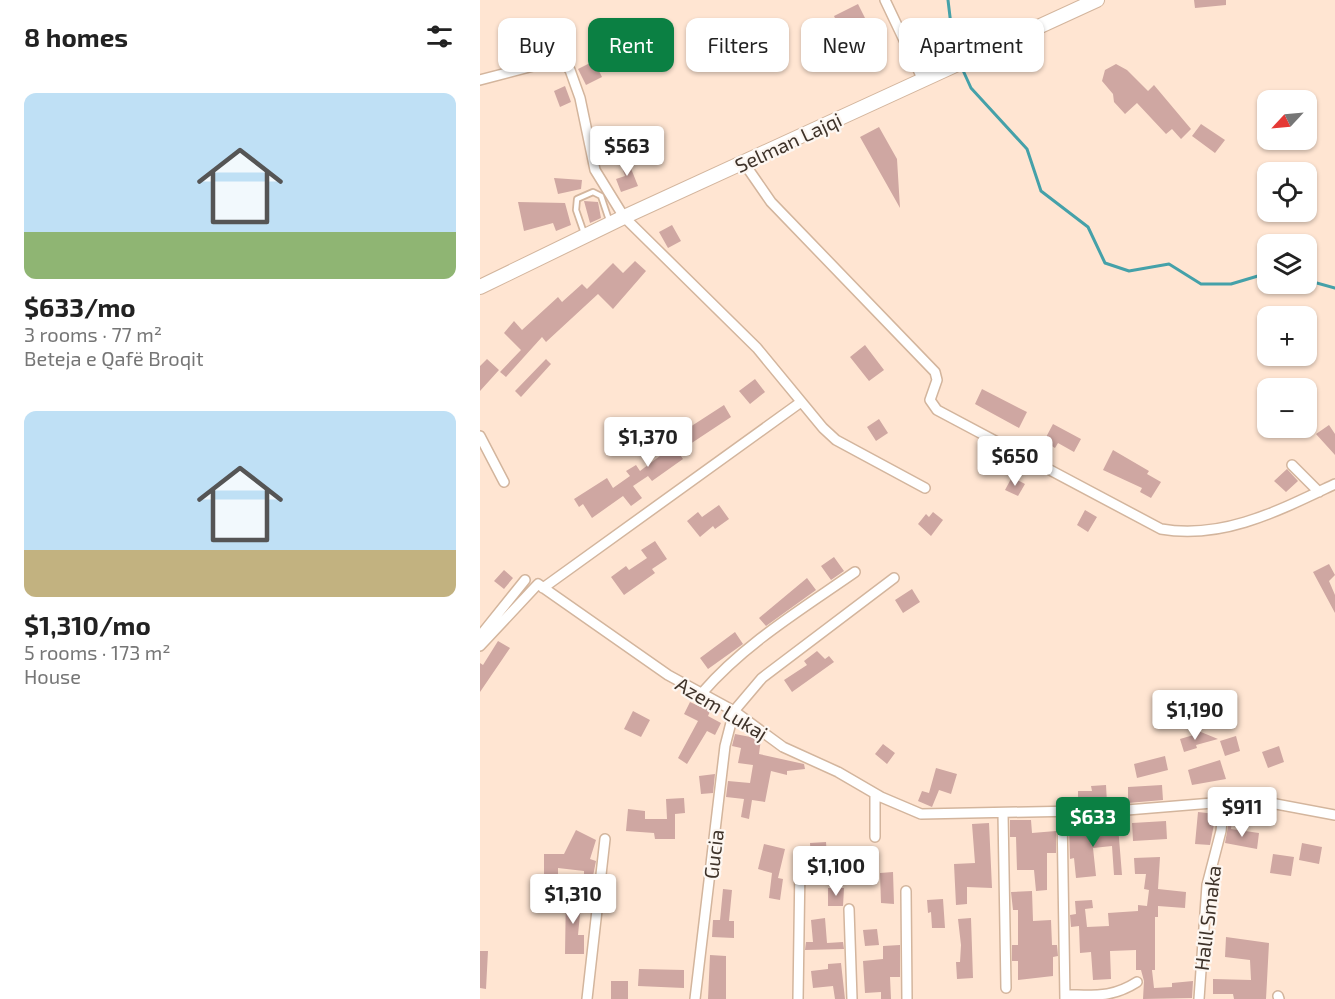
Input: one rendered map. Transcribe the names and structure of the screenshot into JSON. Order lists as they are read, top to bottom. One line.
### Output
{"streets":{"street":["Selman Lajqi","Azem Lukaj","Gucia","Halil Smaka"]},"crossings":[["Azem Lukaj","Gucia"],["Azem Lukaj","Halil Smaka"]],"north":"bottom left","page":{"heading":"8 homes","chip":["Buy","Rent","Filters","New","Apartment"],"list":[{"name":"$633/mo","note":"3 rooms · 77 m² · Beteja e Qafë Broqit"},{"name":"$1,310/mo","note":"5 rooms · 173 m² · House"}],"map_buttons":["+","−"],"price":["$563","$1,370","$650","$1,190","$911","$633","$1,100","$1,310"]}}
